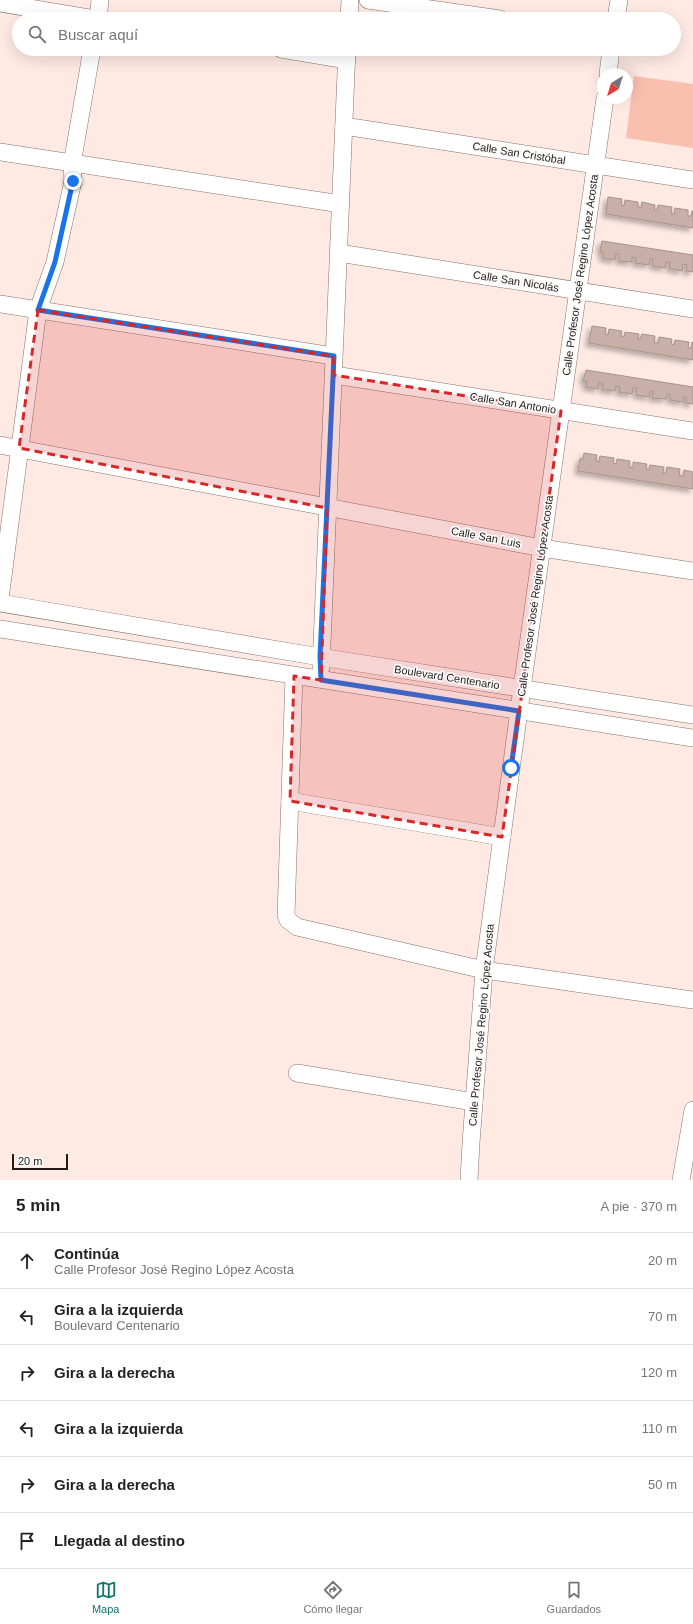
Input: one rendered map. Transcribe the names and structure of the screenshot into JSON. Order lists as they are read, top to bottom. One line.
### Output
{"streets":{"street":["Calle San Cristóbal","Calle Profesor José Regino López Acosta","Calle San Nicolás","Calle San Antonio","Calle San Luis","Boulevard Centenario"]},"crossings":[["Calle San Cristóbal","Calle Profesor José Regino López Acosta"],["Calle Profesor José Regino López Acosta","Calle San Nicolás"],["Calle Profesor José Regino López Acosta","Calle San Antonio"],["Calle Profesor José Regino López Acosta","Calle San Luis"],["Calle Profesor José Regino López Acosta","Boulevard Centenario"]],"scale_bar":"20 m","north":"bottom left","page":{"search":"Buscar aquí","scale":"20 m","heading":["5 min","A pie · 370 m"],"list":[["Continúa","Calle Profesor José Regino López Acosta","20 m"],["Gira a la izquierda","Boulevard Centenario","70 m"],["Gira a la derecha","120 m"],["Gira a la izquierda","110 m"],["Gira a la derecha","50 m"],"Llegada al destino"],"nav":["Mapa","Cómo llegar","Guardados"]}}
